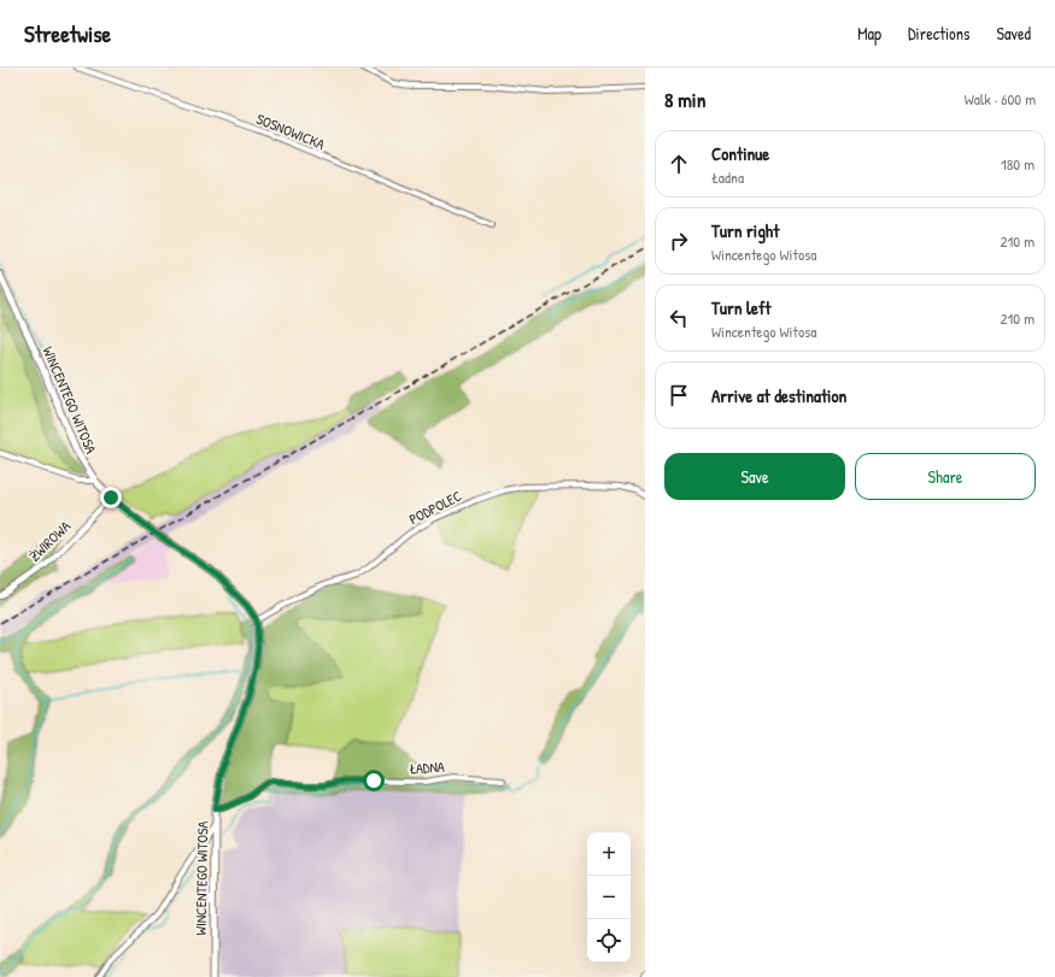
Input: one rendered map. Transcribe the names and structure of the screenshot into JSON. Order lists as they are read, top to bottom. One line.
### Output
{"streets":{"street":["SOSNOWICKA","WINCENTEGO WITOSA","PODPOLEC","ŻWIROWA","ŁADNA"]},"crossings":[["WINCENTEGO WITOSA","PODPOLEC"],["WINCENTEGO WITOSA","ŻWIROWA"],["WINCENTEGO WITOSA","ŁADNA"]],"page":{"header":"Streetwise","nav":["Map","Directions","Saved"],"heading":["8 min","Walk · 600 m"],"list":[["Continue","Ładna","180 m"],["Turn right","Wincentego Witosa","210 m"],["Turn left","Wincentego Witosa","210 m"],"Arrive at destination"],"buttons":["Save","Share"],"map_buttons":["+","−"]}}
